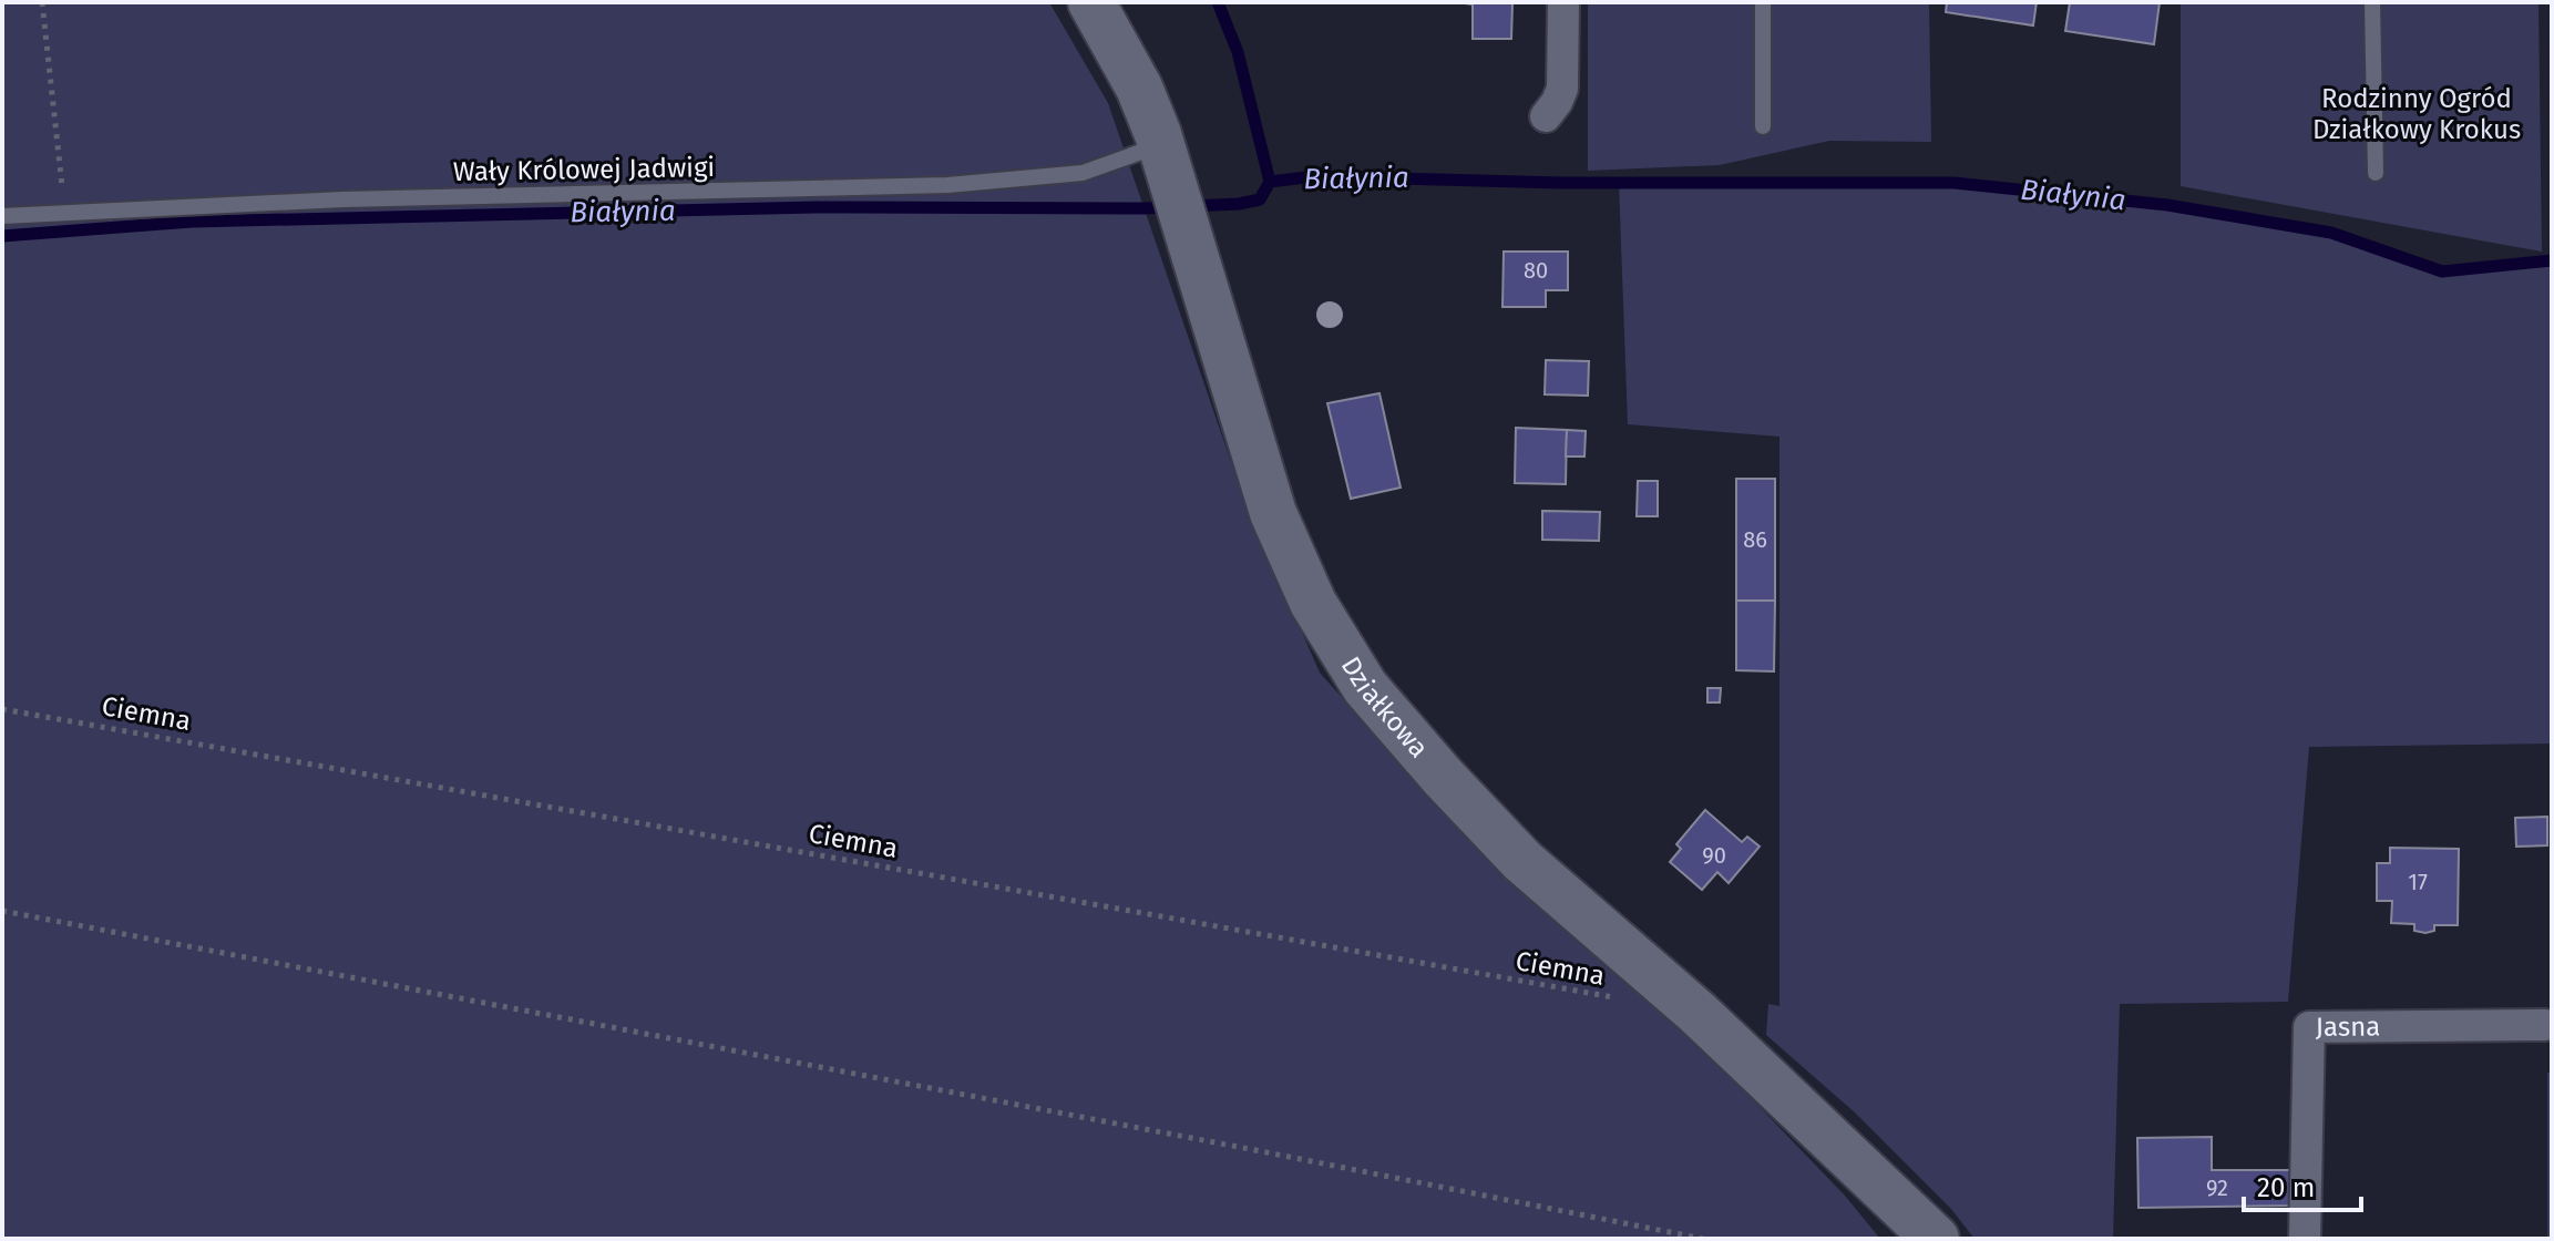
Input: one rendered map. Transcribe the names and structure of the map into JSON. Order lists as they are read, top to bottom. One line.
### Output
{"streets":{"street":["Działkowa","Jasna"],"lane":["Wały Królowej Jadwigi"],"path":["Ciemna"]},"crossings":[["Wały Królowej Jadwigi","Działkowa"]],"water":["Białynia"],"parks":["Rodzinny Ogród Działkowy Krokus"],"house_numbers":["80","86","90","17","92"],"scale_bar":"20 m"}
